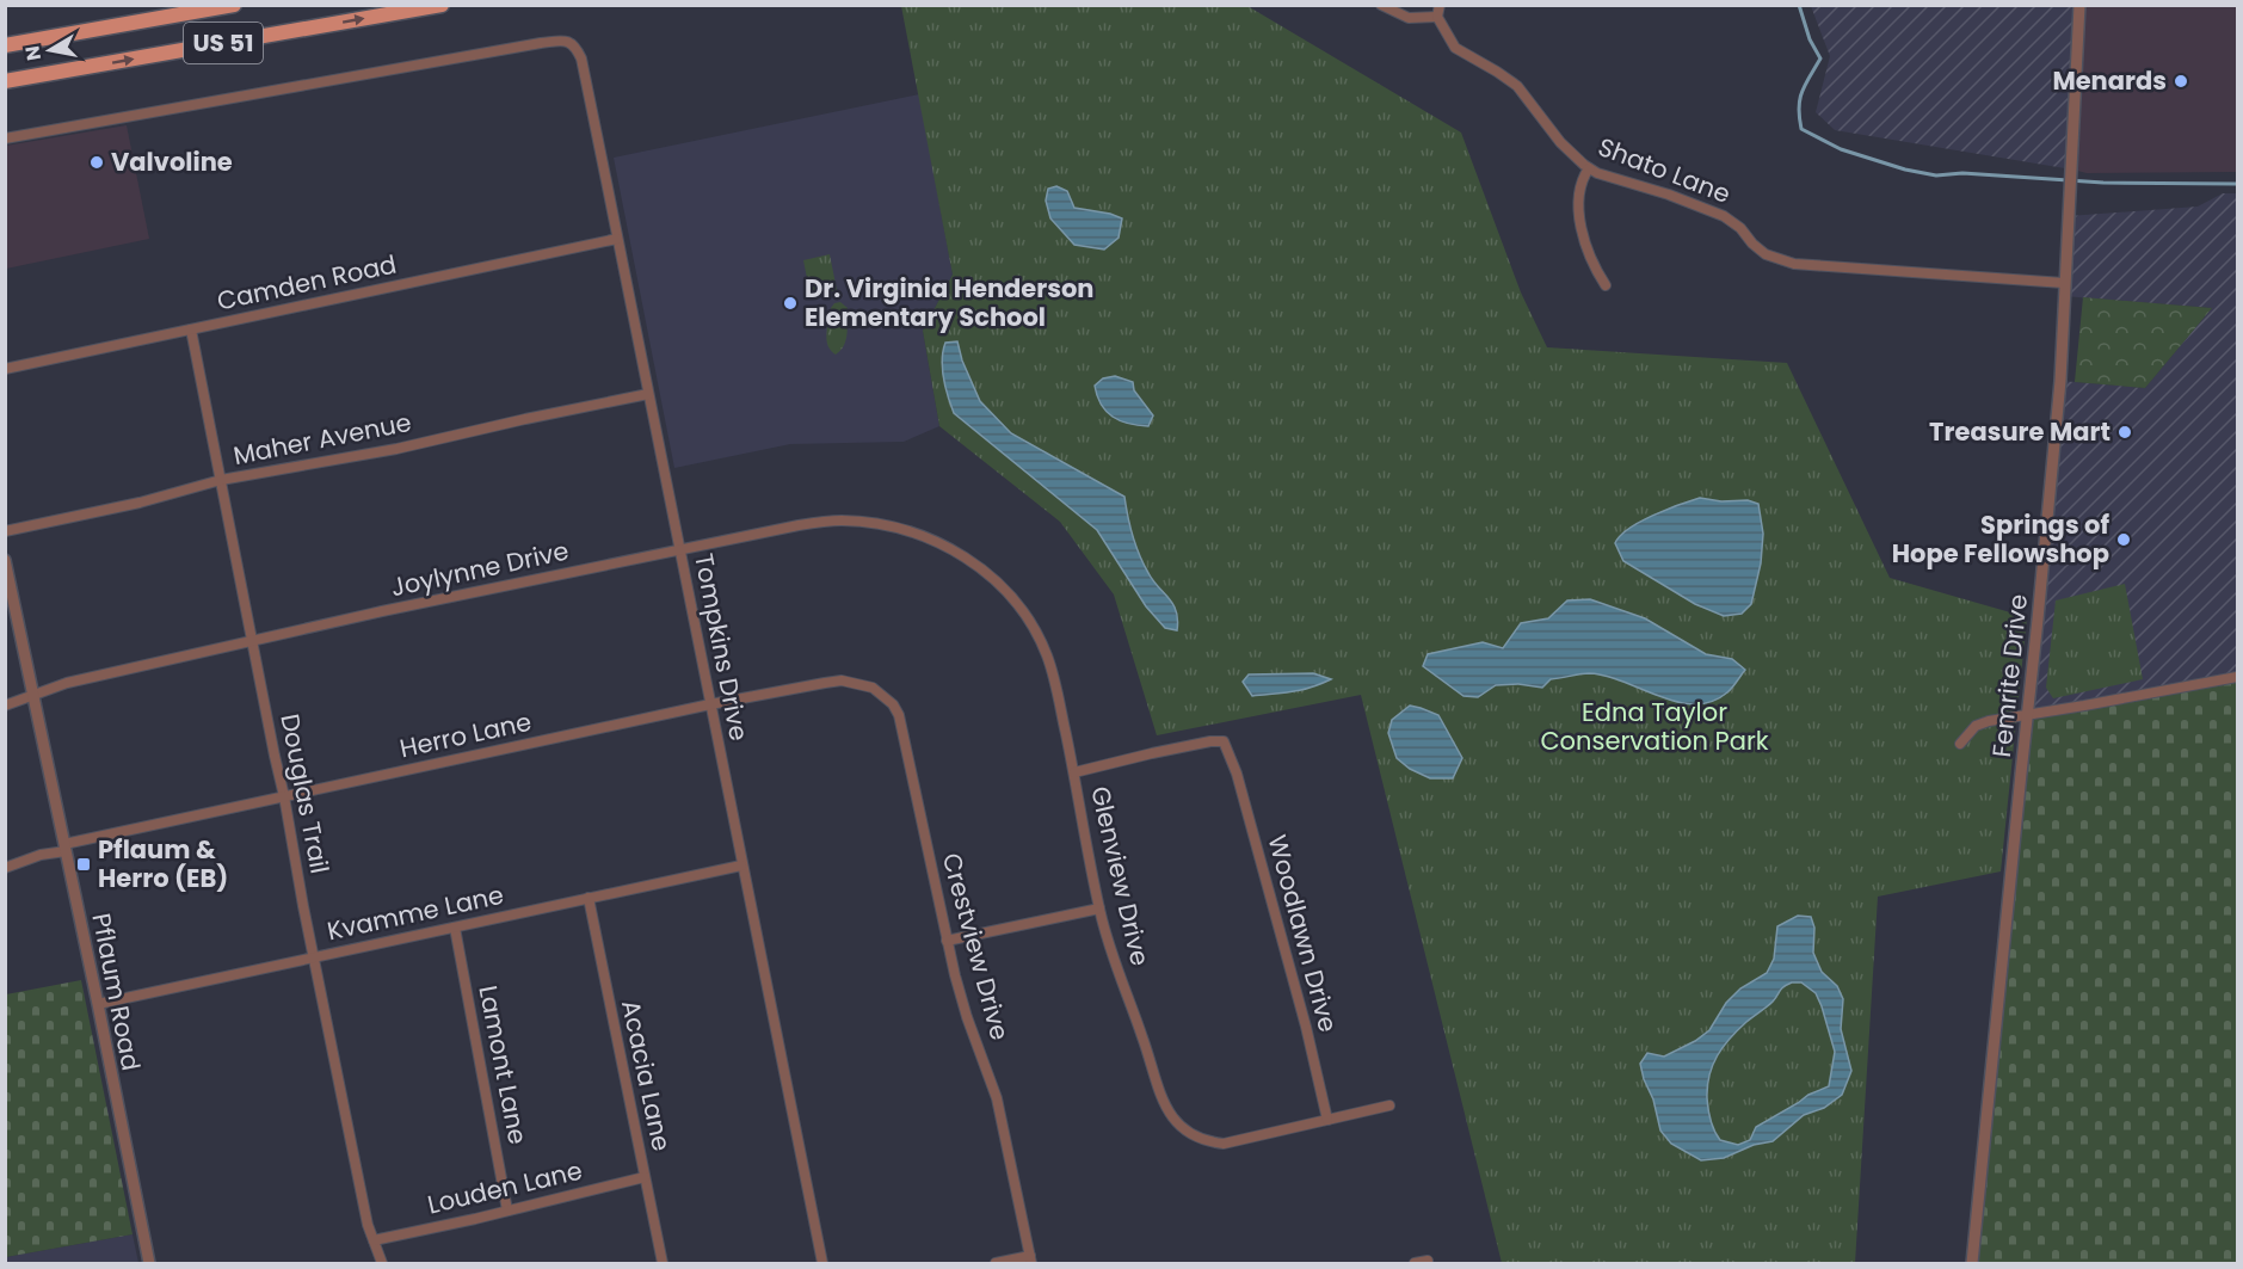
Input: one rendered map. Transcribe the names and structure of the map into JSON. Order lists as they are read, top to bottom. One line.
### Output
{"streets":{"main road":["US 51"],"street":["Shato Lane","Camden Road","Maher Avenue","Joylynne Drive","Tompkins Drive","Femrite Drive","Herro Lane","Douglas Trail","Glenview Drive","Kvamme Lane","Woodlawn Drive","Crestview Drive","Pflaum Road","Lamont Lane","Acacia Lane","Louden Lane"]},"crossings":[["Shato Lane","Femrite Drive"],["Camden Road","Tompkins Drive"],["Camden Road","Douglas Trail"],["Maher Avenue","Tompkins Drive"],["Maher Avenue","Douglas Trail"],["Joylynne Drive","Tompkins Drive"],["Joylynne Drive","Douglas Trail"],["Joylynne Drive","Glenview Drive"],["Joylynne Drive","Pflaum Road"],["Tompkins Drive","Herro Lane"],["Tompkins Drive","Kvamme Lane"],["Herro Lane","Douglas Trail"],["Herro Lane","Crestview Drive"],["Herro Lane","Pflaum Road"],["Douglas Trail","Kvamme Lane"],["Douglas Trail","Louden Lane"],["Glenview Drive","Woodlawn Drive"],["Kvamme Lane","Pflaum Road"],["Kvamme Lane","Lamont Lane"],["Kvamme Lane","Acacia Lane"],["Lamont Lane","Louden Lane"],["Acacia Lane","Louden Lane"]],"parks":["Edna Taylor Conservation Park"],"places":{"other":["Menards","Valvoline","Dr. Virginia Henderson Elementary School","Treasure Mart","Springs of Hope Fellowshop"],"transit":["Pflaum & Herro (EB)"]},"north":"left"}
